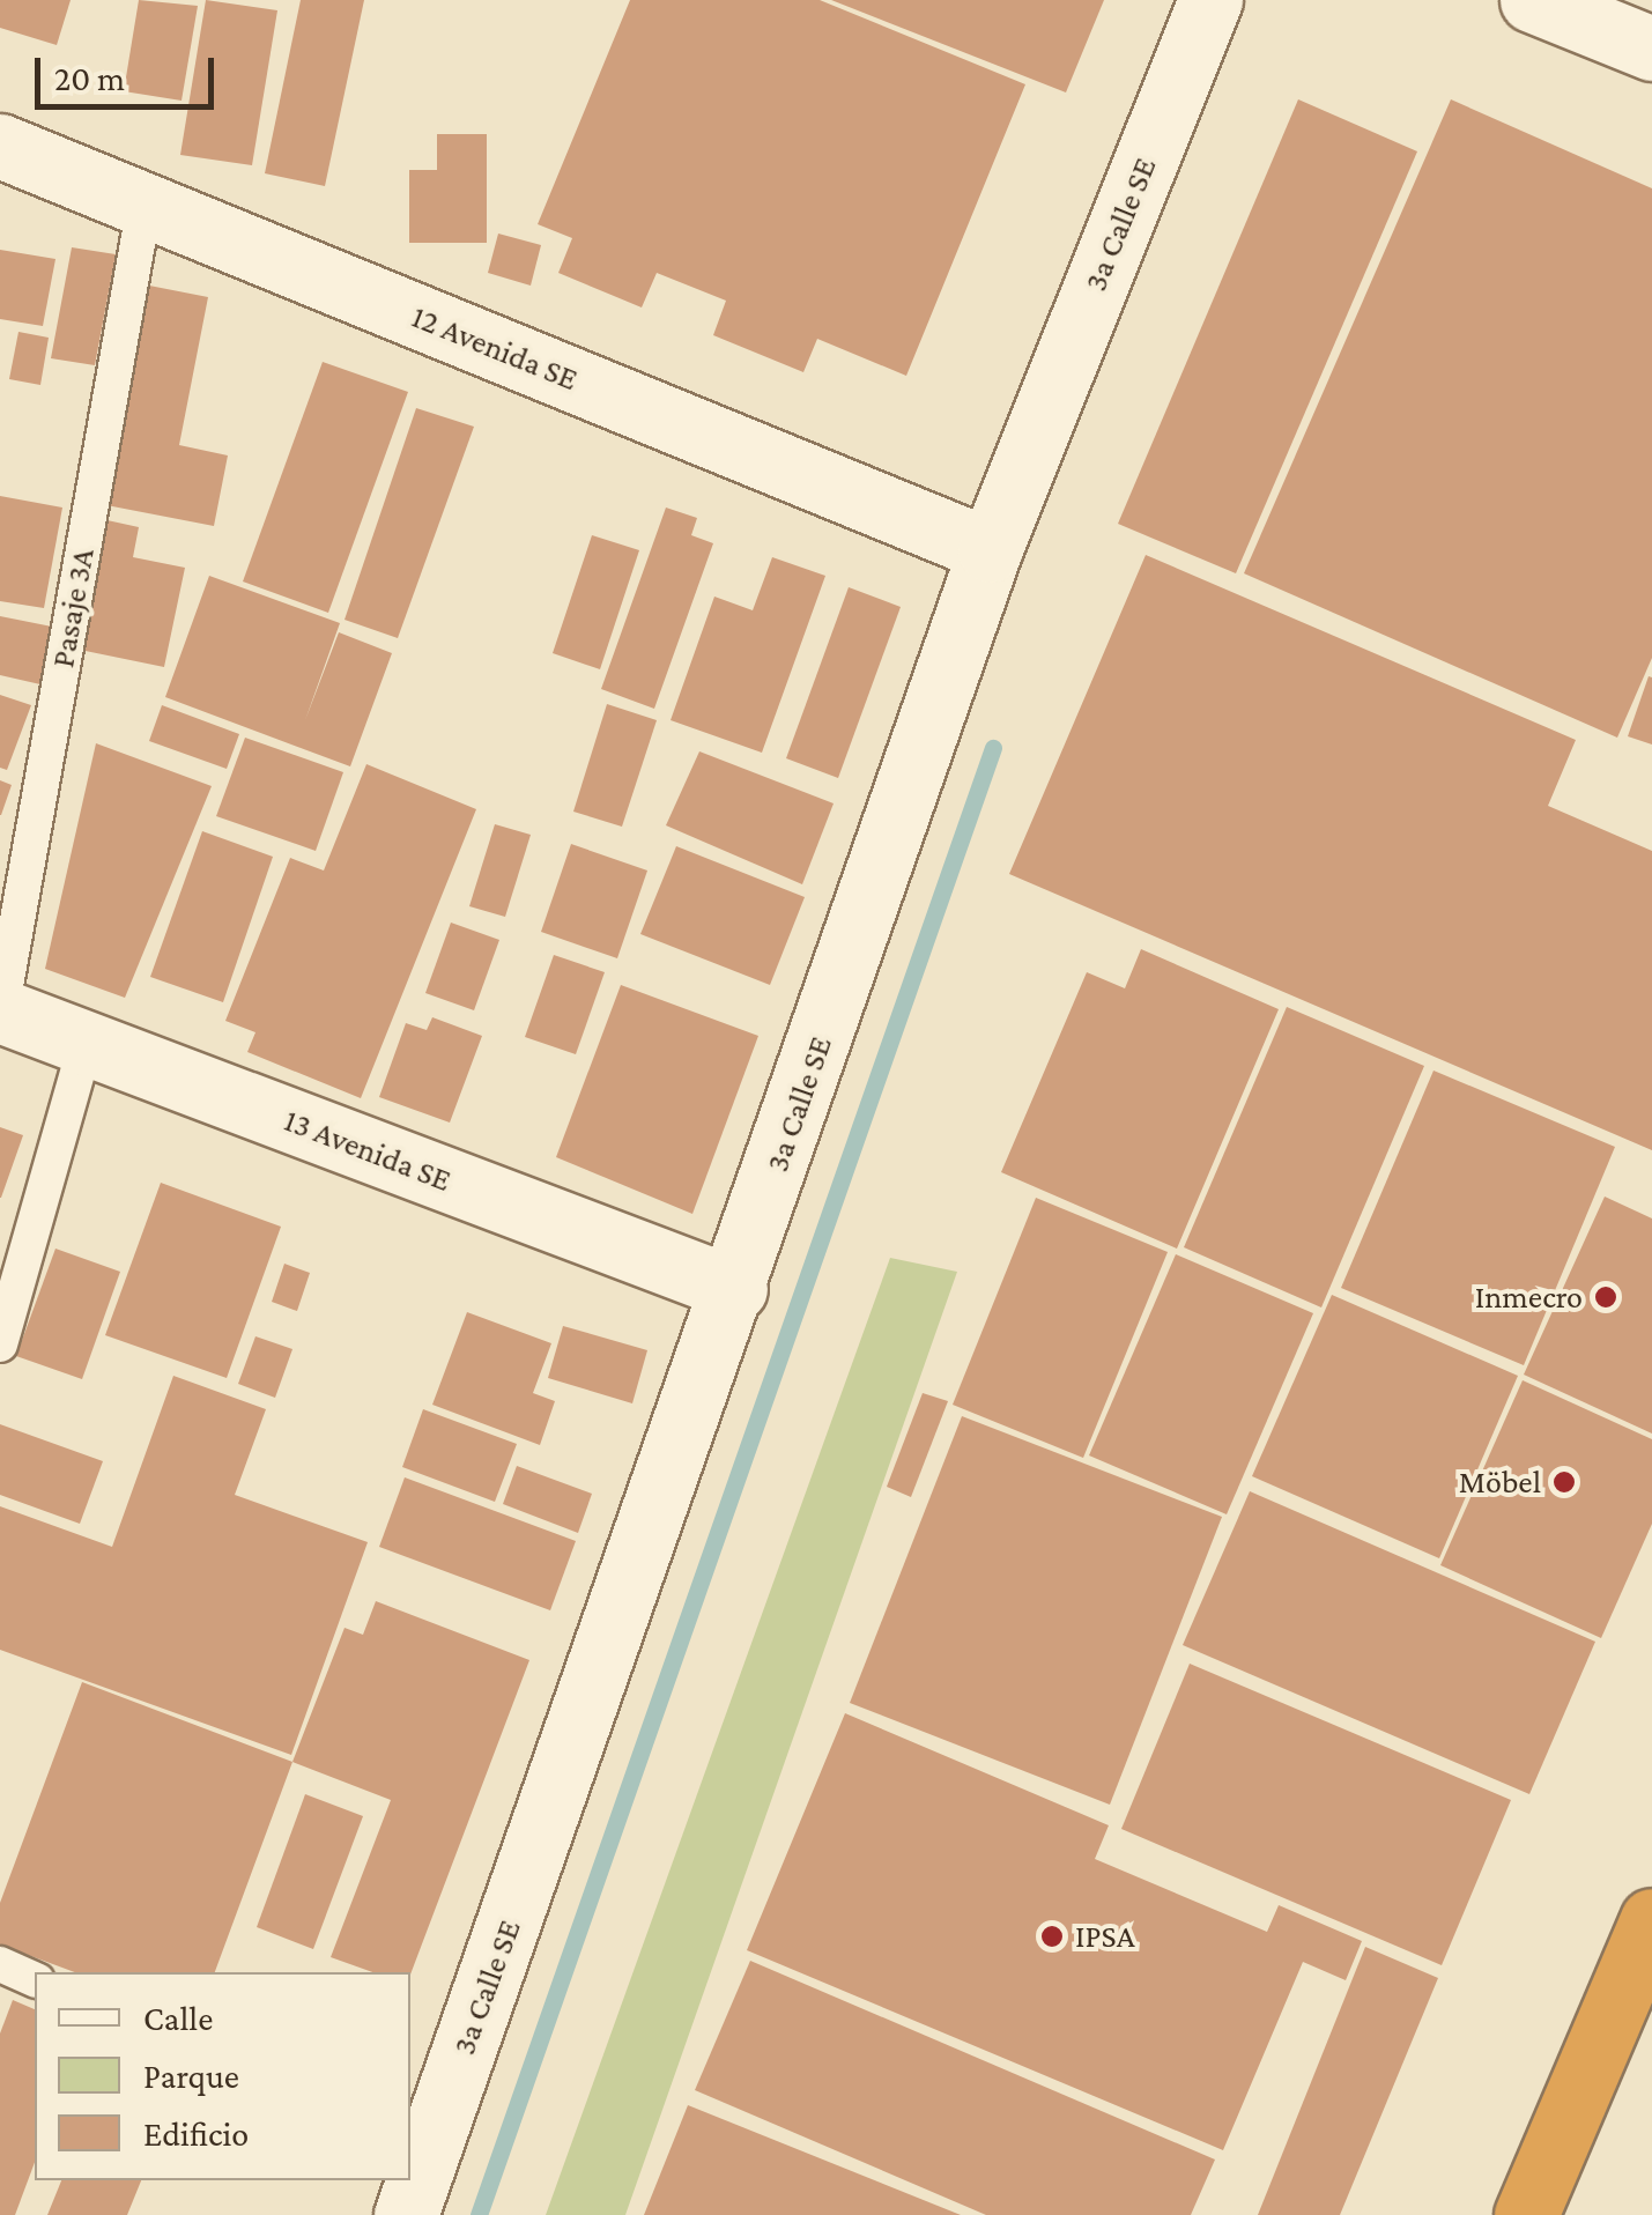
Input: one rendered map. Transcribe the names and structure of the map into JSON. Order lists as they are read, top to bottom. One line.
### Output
{"streets":{"street":["3a Calle SE","12 Avenida SE","13 Avenida SE"],"lane":["Pasaje 3A"]},"crossings":[["3a Calle SE","12 Avenida SE"],["3a Calle SE","13 Avenida SE"],["12 Avenida SE","Pasaje 3A"],["Pasaje 3A","13 Avenida SE"]],"places":["Inmecro","Möbel","IPSA"],"legend":["Calle","Parque","Edificio"],"scale_bar":"20 m"}
